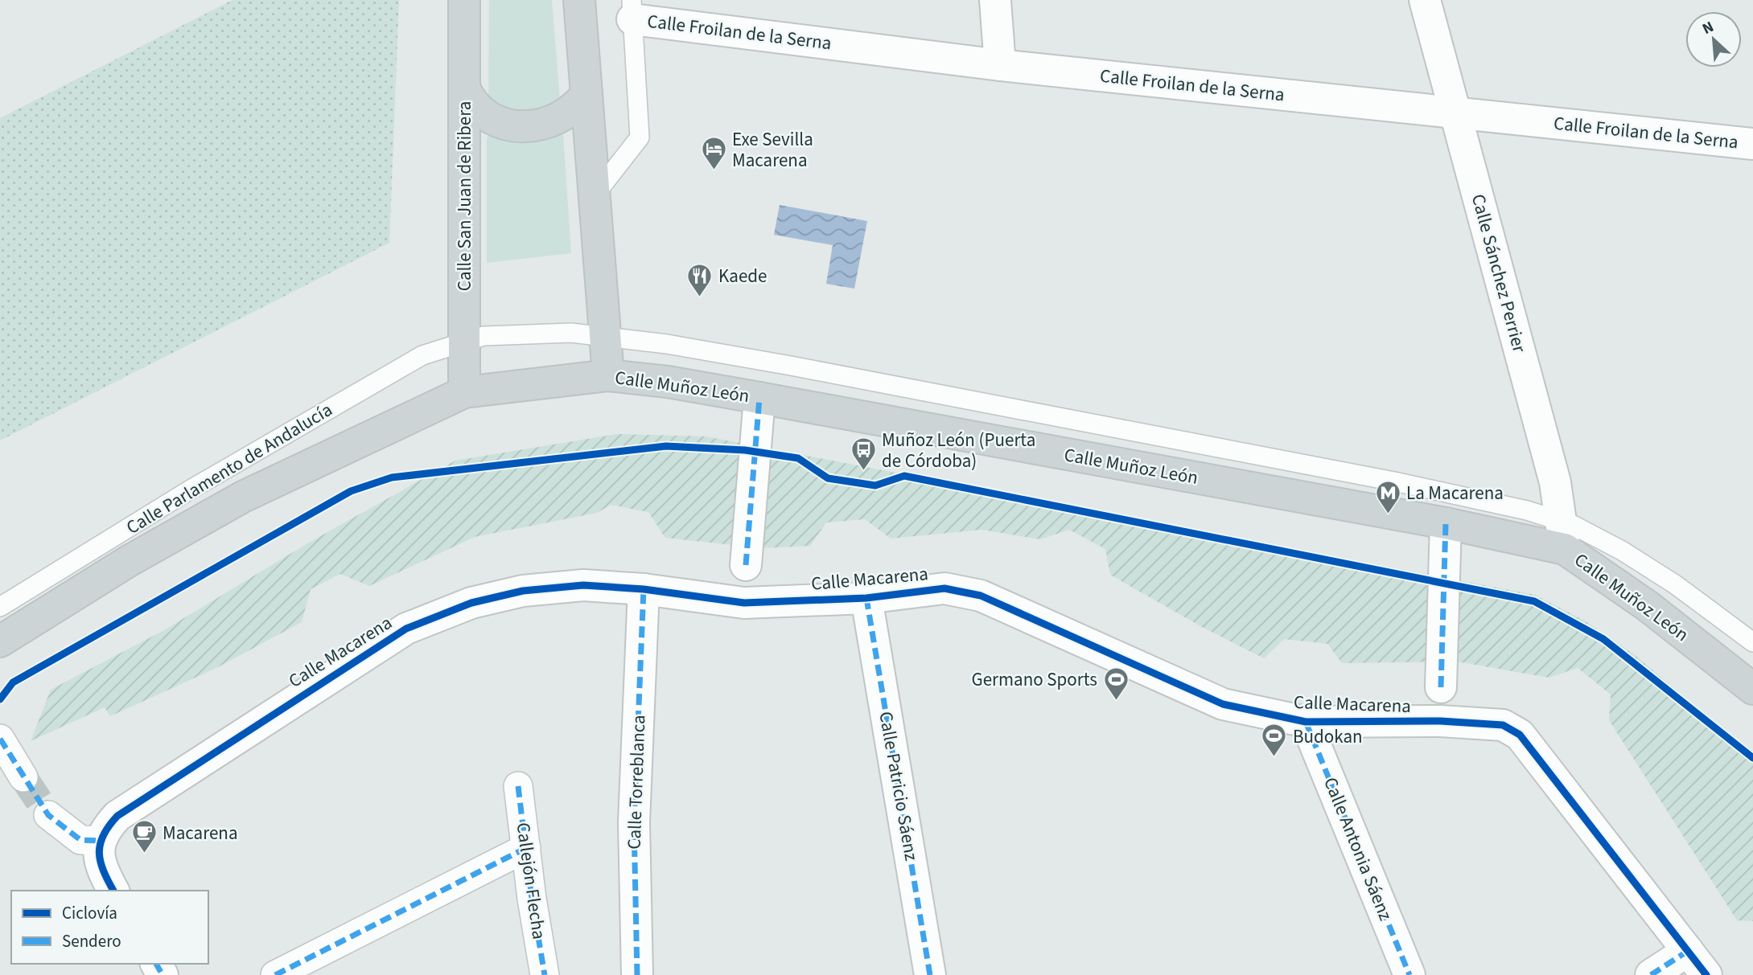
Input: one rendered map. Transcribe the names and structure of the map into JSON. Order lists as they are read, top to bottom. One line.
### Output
{"streets":{"main road":["Calle San Juan de Ribera","Calle Muñoz León","Calle Parlamento de Andalucía"],"street":["Calle Froilan de la Serna","Calle Sánchez Perrier","Calle Macarena","Calle Torreblanca","Calle Patricio Sáenz","Calle Antonia Sáenz","Callejón Flecha"]},"crossings":[["Calle Froilan de la Serna","Calle Sánchez Perrier"],["Calle San Juan de Ribera","Calle Muñoz León"],["Calle San Juan de Ribera","Calle Parlamento de Andalucía"],["Calle Sánchez Perrier","Calle Muñoz León"],["Calle Muñoz León","Calle Parlamento de Andalucía"],["Calle Macarena","Calle Torreblanca"],["Calle Macarena","Calle Patricio Sáenz"],["Calle Macarena","Calle Antonia Sáenz"]],"places":{"hotel":["Exe Sevilla Macarena"],"restaurant":["Kaede"],"bus stop":["Muñoz León (Puerta de Córdoba)"],"metro station":["La Macarena"],"sports":["Germano Sports","Budokan"],"cafe":["Macarena"]},"legend":["Ciclovía","Sendero"],"north":"top left"}
